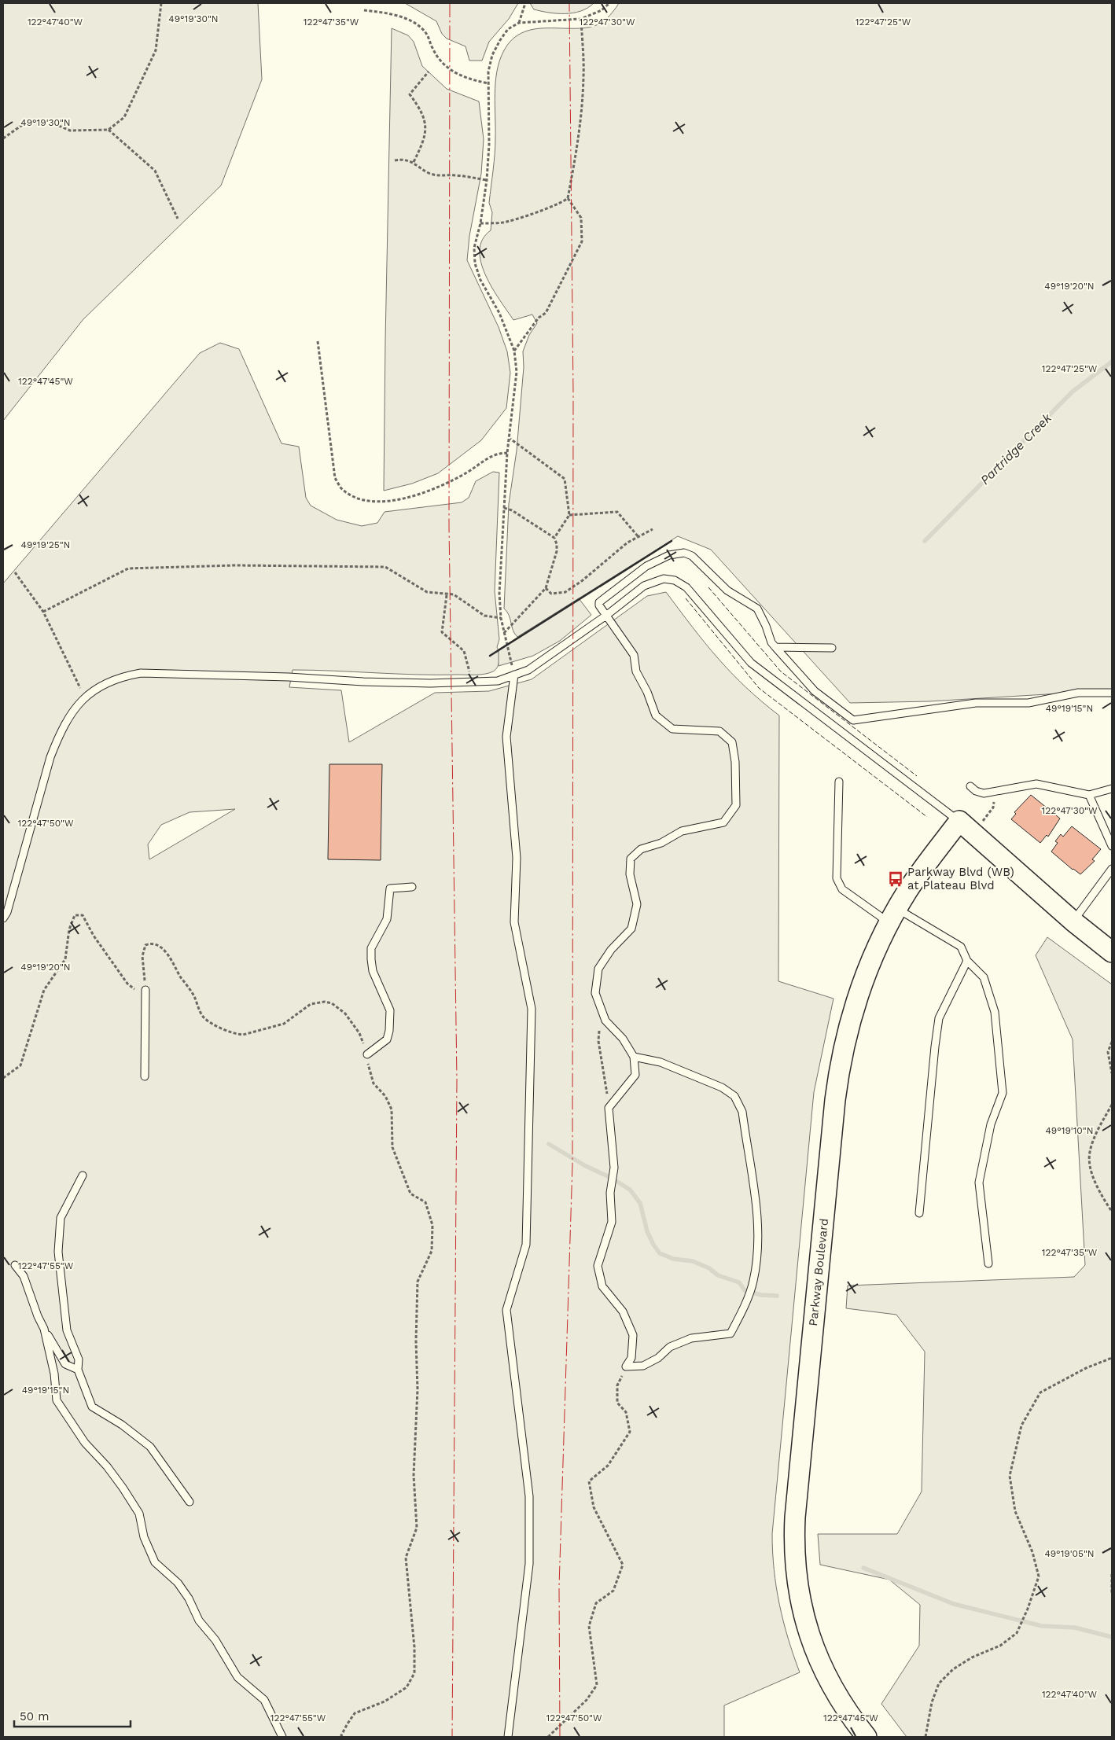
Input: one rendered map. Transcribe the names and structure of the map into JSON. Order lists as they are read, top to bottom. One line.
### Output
{"streets":{"street":["Parkway Boulevard"]},"water":["Partridge Creek"],"places":{"bus stop":["Parkway Blvd (WB) at Plateau Blvd"]},"scale_bar":"50 m","coordinates":["49°19'30\"N","122°47'30\"W","122°47'25\"W","122°47'40\"W","122°47'35\"W","49°19'20\"N","122°47'45\"W","49°19'25\"N","49°19'15\"N","122°47'50\"W","49°19'10\"N","122°47'55\"W","49°19'05\"N"]}
